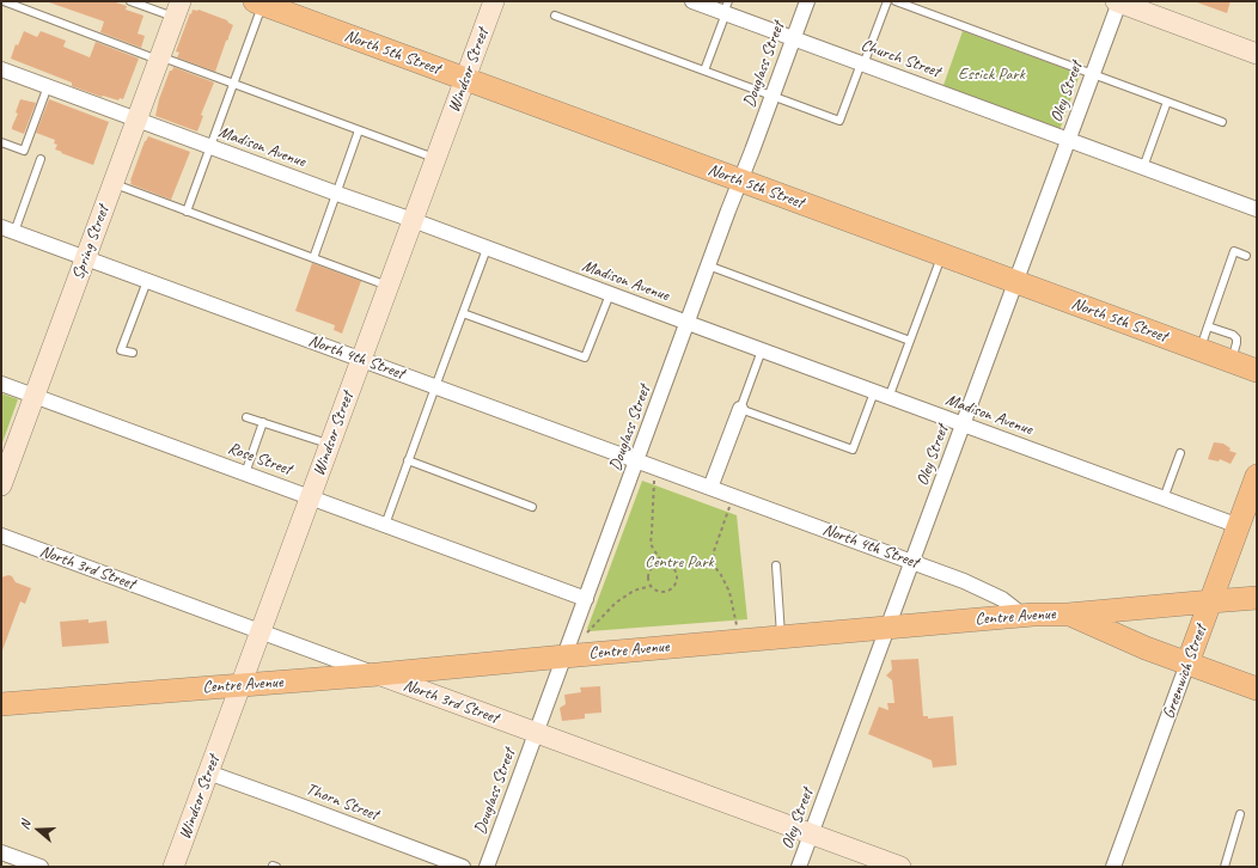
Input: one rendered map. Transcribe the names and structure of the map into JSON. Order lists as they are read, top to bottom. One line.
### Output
{"streets":{"main road":["North 5th Street","Windsor Street","Spring Street","North 3rd Street","Centre Avenue","Greenwich Street"],"street":["Church Street","Douglass Street","Oley Street","Madison Avenue","North 4th Street","Rose Street","Thorn Street"]},"crossings":[["North 5th Street","Douglass Street"],["North 5th Street","Windsor Street"],["North 5th Street","Oley Street"],["Church Street","Douglass Street"],["Church Street","Oley Street"],["Douglass Street","Madison Avenue"],["Douglass Street","North 4th Street"],["Douglass Street","Rose Street"],["Douglass Street","North 3rd Street"],["Douglass Street","Centre Avenue"],["Windsor Street","Madison Avenue"],["Windsor Street","North 4th Street"],["Windsor Street","Rose Street"],["Windsor Street","North 3rd Street"],["Windsor Street","Centre Avenue"],["Windsor Street","Thorn Street"],["Oley Street","Madison Avenue"],["Oley Street","North 4th Street"],["Oley Street","North 3rd Street"],["Oley Street","Centre Avenue"],["Madison Avenue","Spring Street"],["Madison Avenue","Greenwich Street"],["Spring Street","North 4th Street"],["Spring Street","Rose Street"],["North 4th Street","Centre Avenue"],["North 3rd Street","Centre Avenue"],["Centre Avenue","Greenwich Street"]],"parks":["Essick Park","Centre Park"],"north":"left"}
